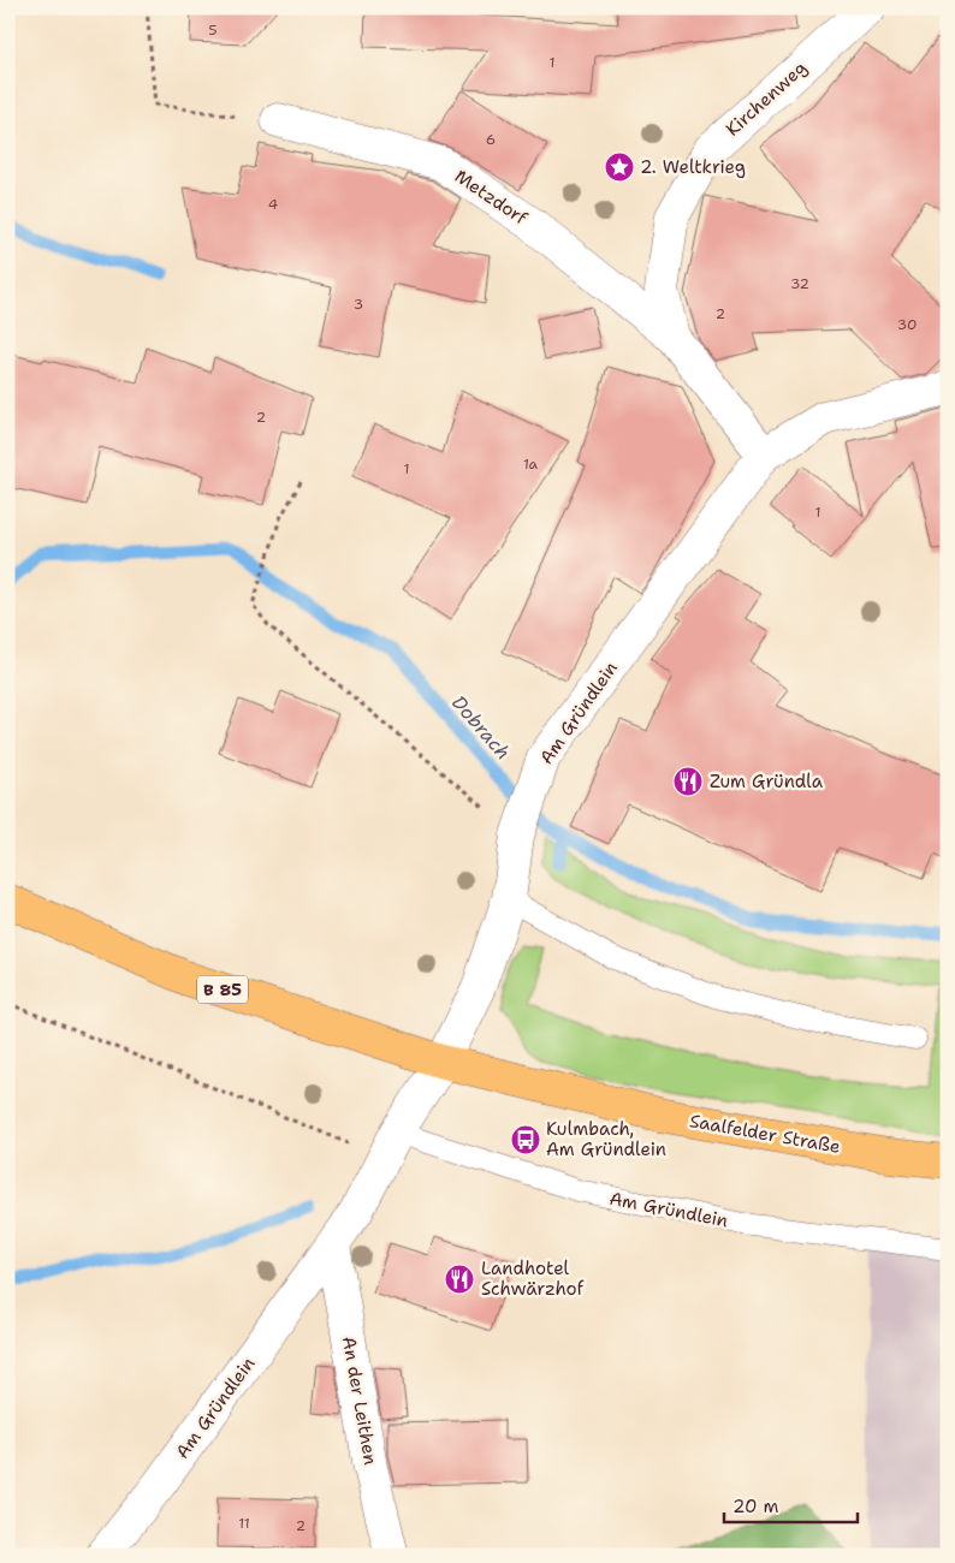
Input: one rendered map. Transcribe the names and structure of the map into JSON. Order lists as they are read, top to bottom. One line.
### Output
{"streets":{"main road":["B 85","Saalfelder Straße"],"street":["Kirchenweg","Metzdorf","Am Gründlein","An der Leithen"]},"crossings":[["Kirchenweg","Metzdorf"],["Kirchenweg","Am Gründlein"],["Am Gründlein","B 85"],["Am Gründlein","Saalfelder Straße"],["Am Gründlein","An der Leithen"],["B 85","Saalfelder Straße"]],"water":["Dobrach"],"places":{"place":["2. Weltkrieg"],"restaurant":["Zum Gründla","Landhotel Schwärzhof"],"bus stop":["Kulmbach, Am Gründlein"]},"house_numbers":["5","1","6","4","32","3","2","30","2","1a","1","1","11","2"],"scale_bar":"20 m"}
